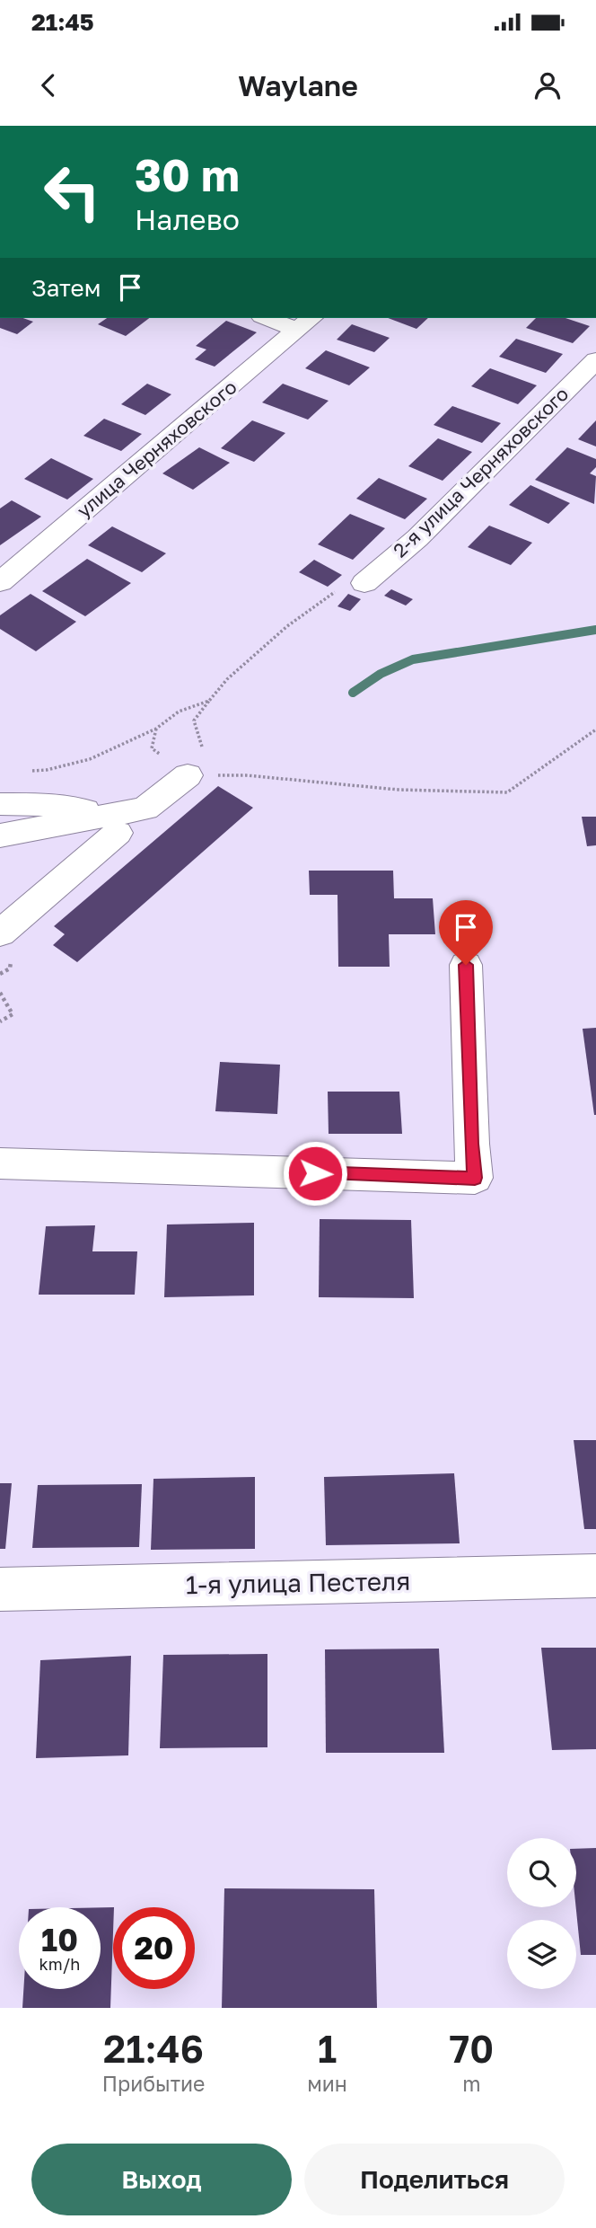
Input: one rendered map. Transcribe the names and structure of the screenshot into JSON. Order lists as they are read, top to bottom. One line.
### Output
{"streets":{"street":["улица Черняховского","2-я улица Черняховского","1-я улица Пестеля"]},"page":{"status":"21:45","header":"Waylane","turn":["30 m","Налево"],"then":"Затем","speed":"10 km/h","limit":"20","eta":["21:46","Прибытие","1","мин","70","m"],"buttons":["Выход","Поделиться"]}}
